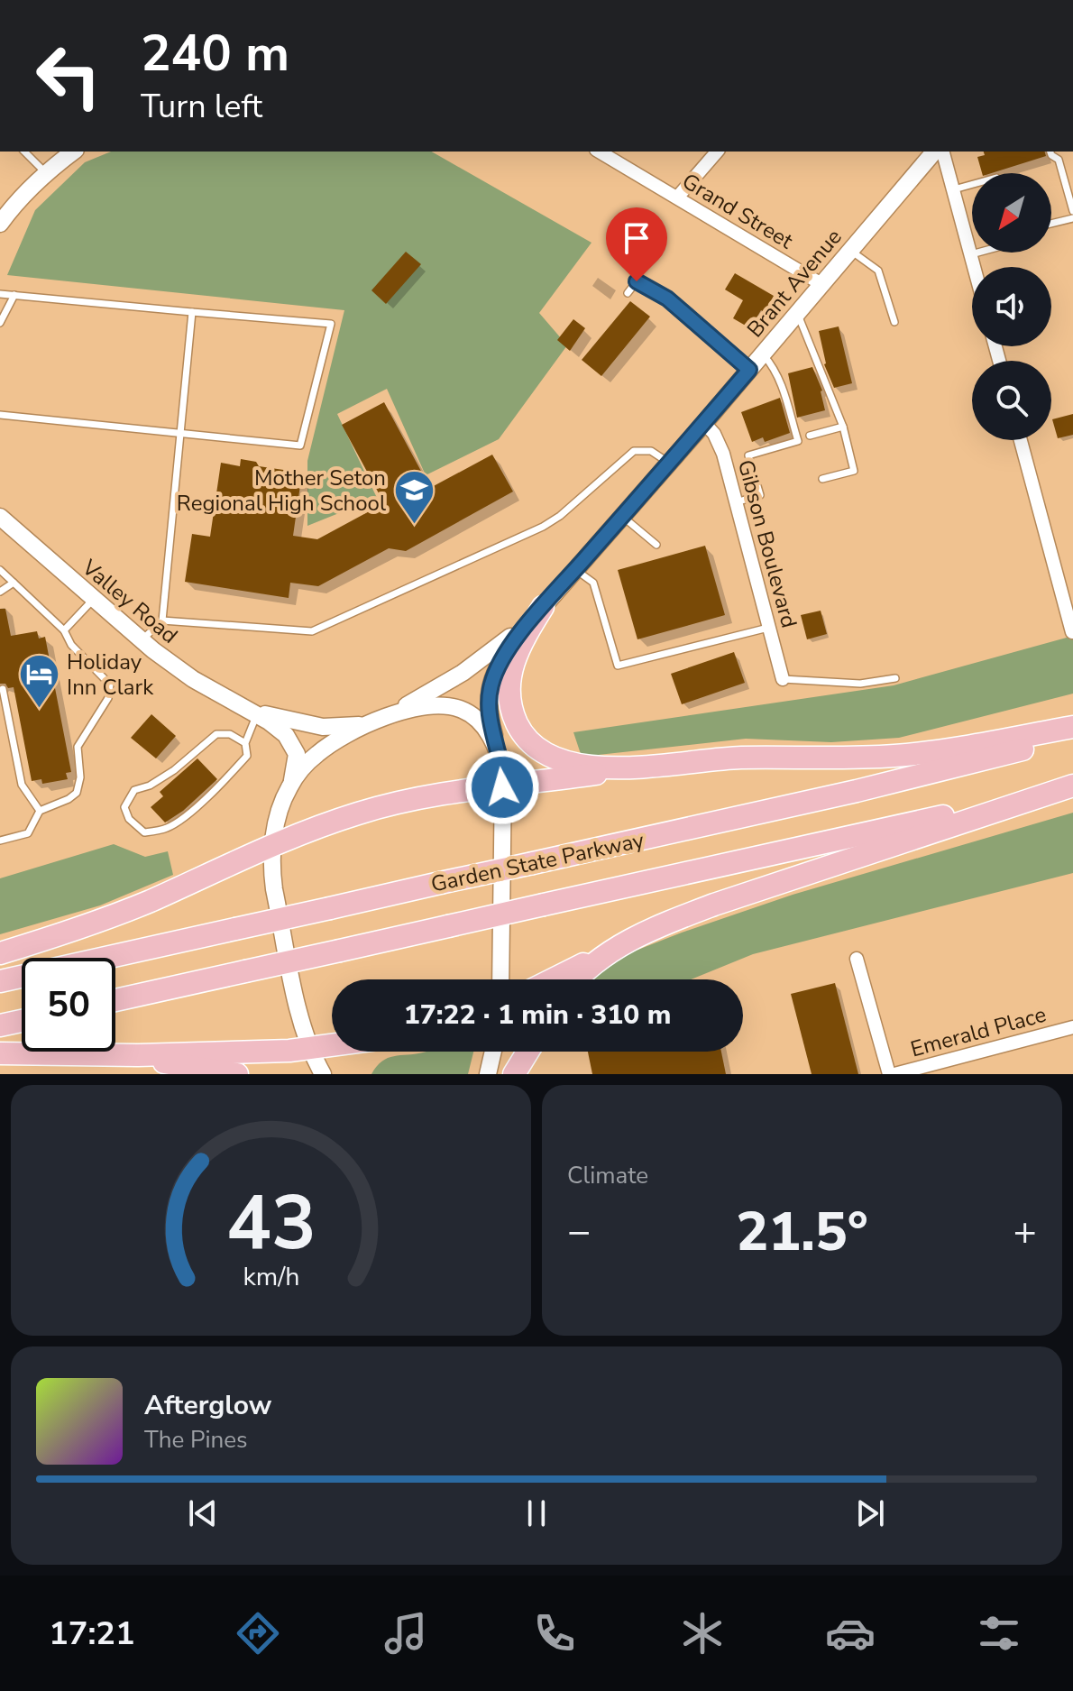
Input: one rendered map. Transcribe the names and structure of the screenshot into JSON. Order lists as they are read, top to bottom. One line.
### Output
{"streets":{"highway":["Garden State Parkway"],"main road":["Brant Avenue","Valley Road"],"street":["Grand Street","Gibson Boulevard","Emerald Place"]},"crossings":[["Grand Street","Brant Avenue"],["Brant Avenue","Gibson Boulevard"],["Brant Avenue","Valley Road"]],"places":{"school or university":["Mother Seton Regional High School"],"hotel":["Holiday Inn Clark"]},"north":"bottom left","page":{"turn":["240 m","Turn left"],"limit":"50","trip":"17:22 · 1 min · 310 m","tile":"Climate","heat":["−","21.5°","+"],"song":["Afterglow","The Pines"],"tabs":"17:21","gauge":["43","km/h"]}}
